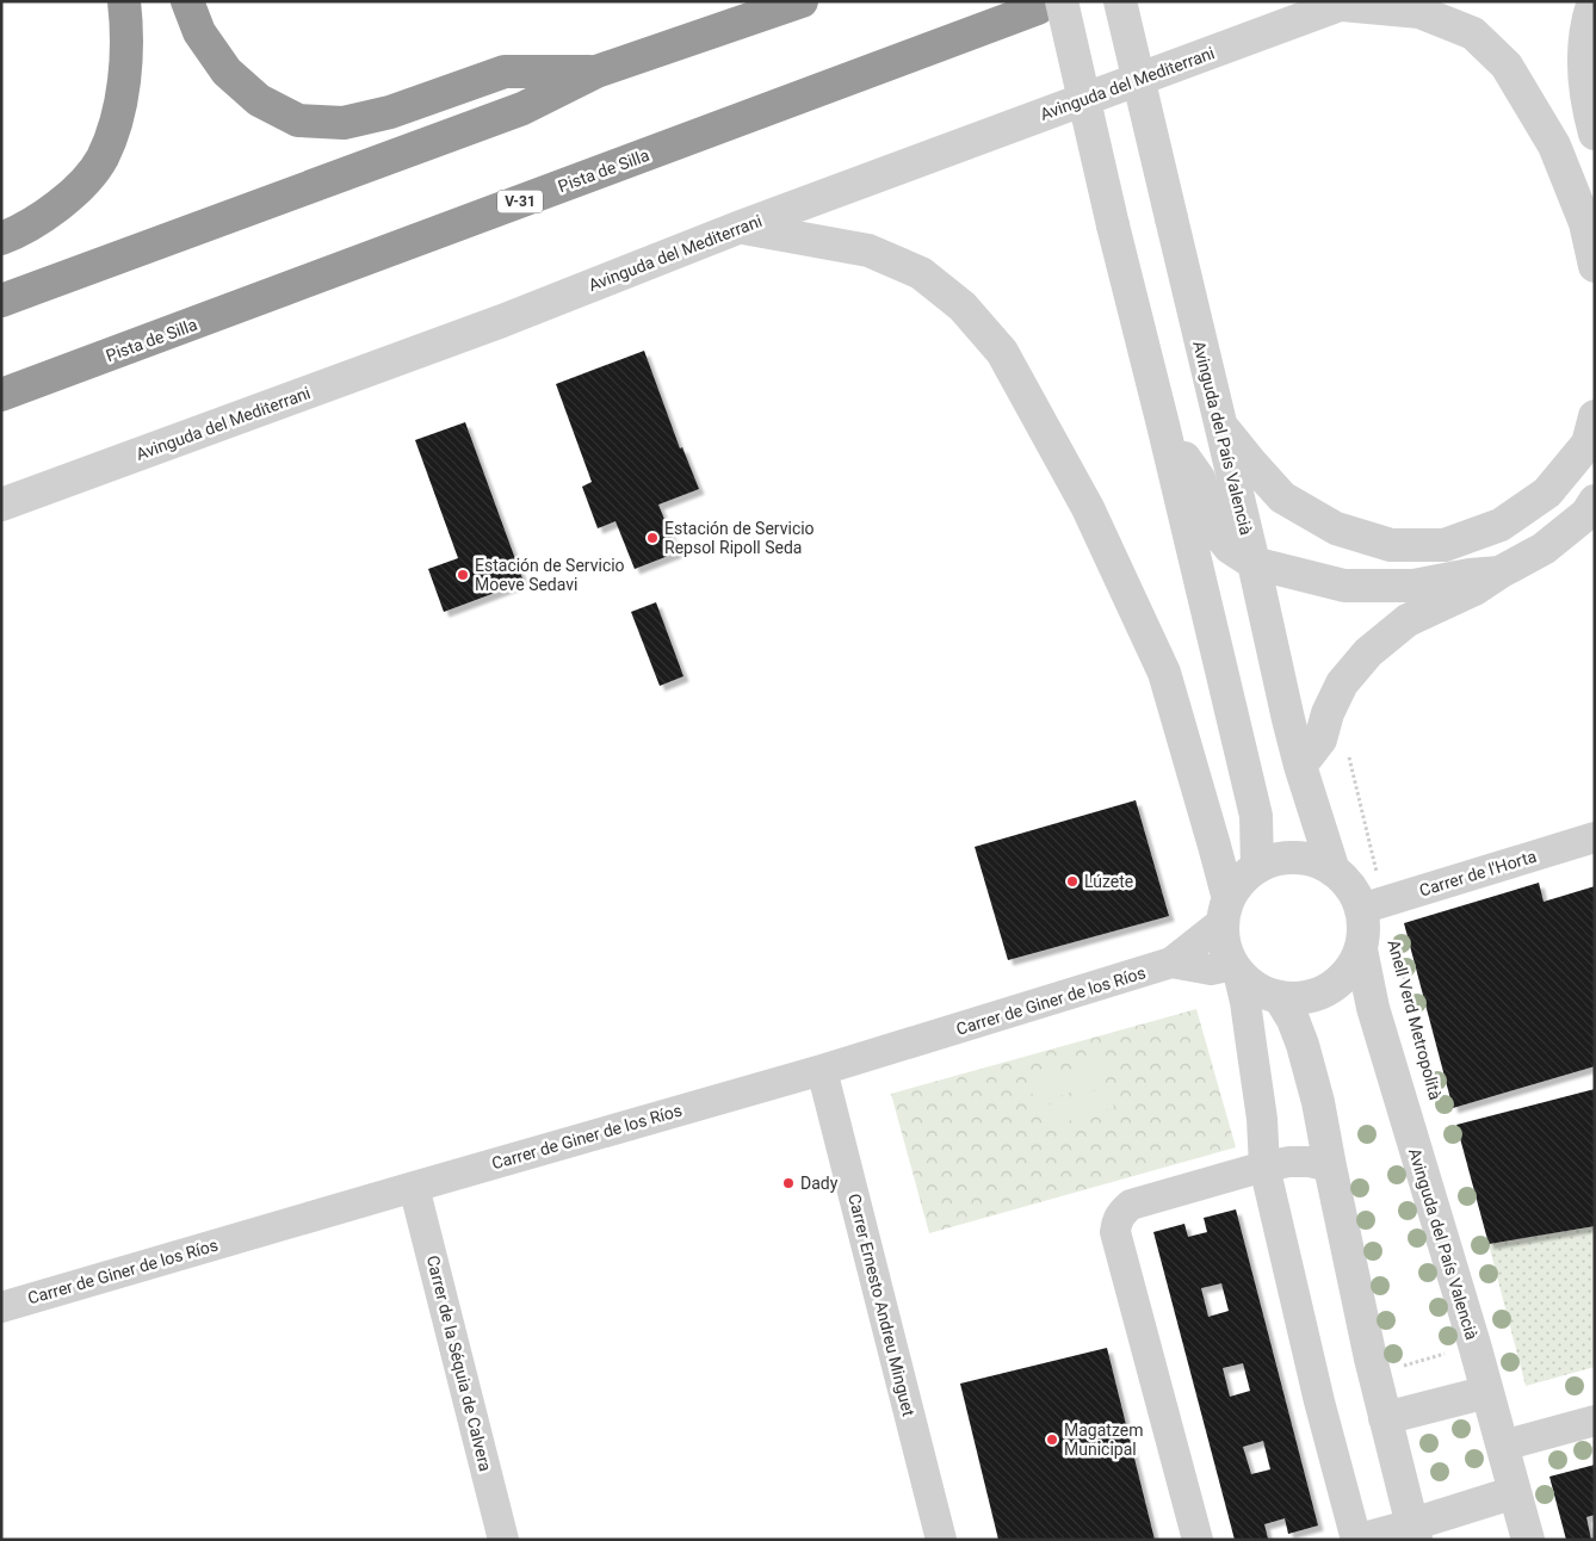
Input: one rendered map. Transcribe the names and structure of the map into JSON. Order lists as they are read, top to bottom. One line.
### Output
{"streets":{"highway":["Pista de Silla","V-31"],"street":["Avinguda del Mediterrani","Avinguda del País Valencià","Carrer de l'Horta","Carrer de Giner de los Ríos","Carrer Ernesto Andreu Minguet","Carrer de la Séquia de Calvera"],"path":["Anell Verd Metropolità"]},"crossings":[["Avinguda del País Valencià","Carrer de l'Horta"],["Avinguda del País Valencià","Carrer de Giner de los Ríos"],["Carrer de l'Horta","Carrer de Giner de los Ríos"],["Carrer de Giner de los Ríos","Carrer Ernesto Andreu Minguet"],["Carrer de Giner de los Ríos","Carrer de la Séquia de Calvera"]],"places":["Estación de Servicio Repsol Ripoll Seda","Estación de Servicio Moeve Sedavi","Lúzete","Dady","Magatzem Municipal"]}
